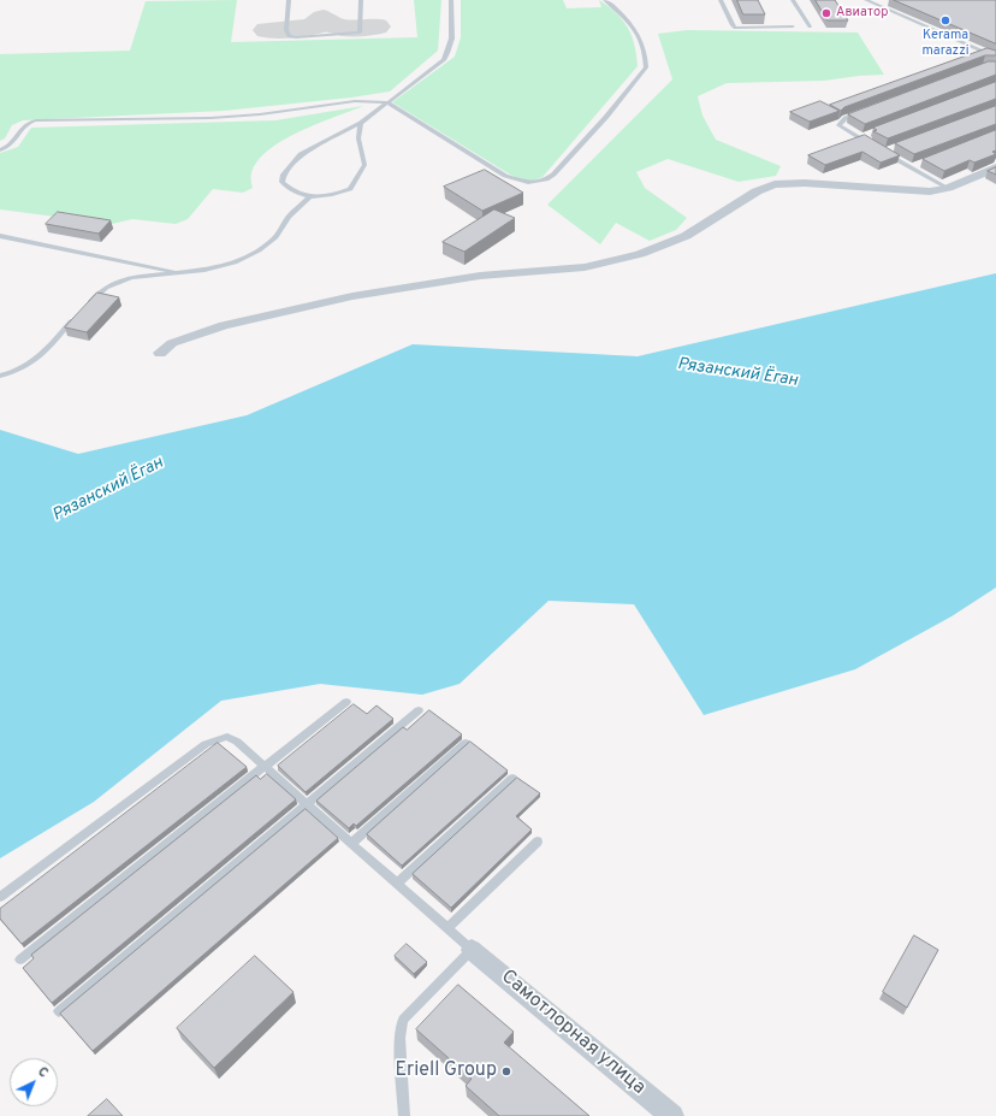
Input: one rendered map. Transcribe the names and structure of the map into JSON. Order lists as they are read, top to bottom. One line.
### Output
{"streets":{"street":["Самотлорная улица"]},"water":["Рязанский Ёган"],"places":["Авиатор","Kerama marazzi","Eriell Group"],"north":"top right"}
